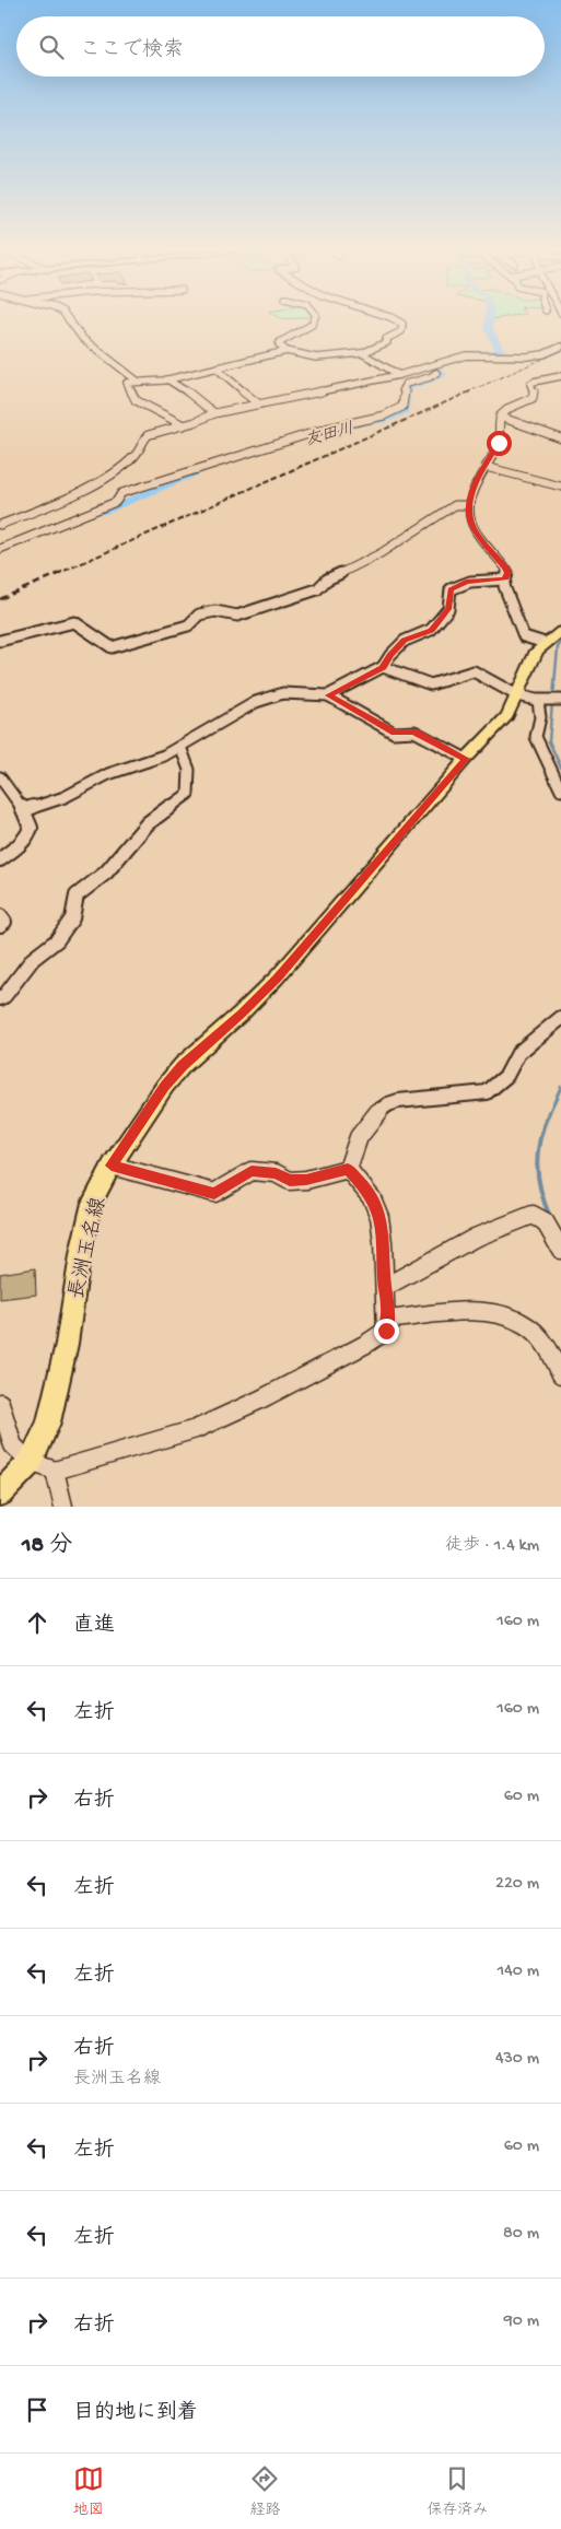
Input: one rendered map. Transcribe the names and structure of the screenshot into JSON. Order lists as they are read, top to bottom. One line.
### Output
{"streets":{"main road":["長洲玉名線"]},"water":["友田川"],"page":{"search":"ここで検索","heading":["18 分","徒歩 · 1.4 km"],"list":[["直進","160 m"],["左折","160 m"],["右折","60 m"],["左折","220 m"],["左折","140 m"],["右折","長洲玉名線","430 m"],["左折","60 m"],["左折","80 m"],["右折","90 m"],"目的地に到着"],"nav":["地図","経路","保存済み"]}}
